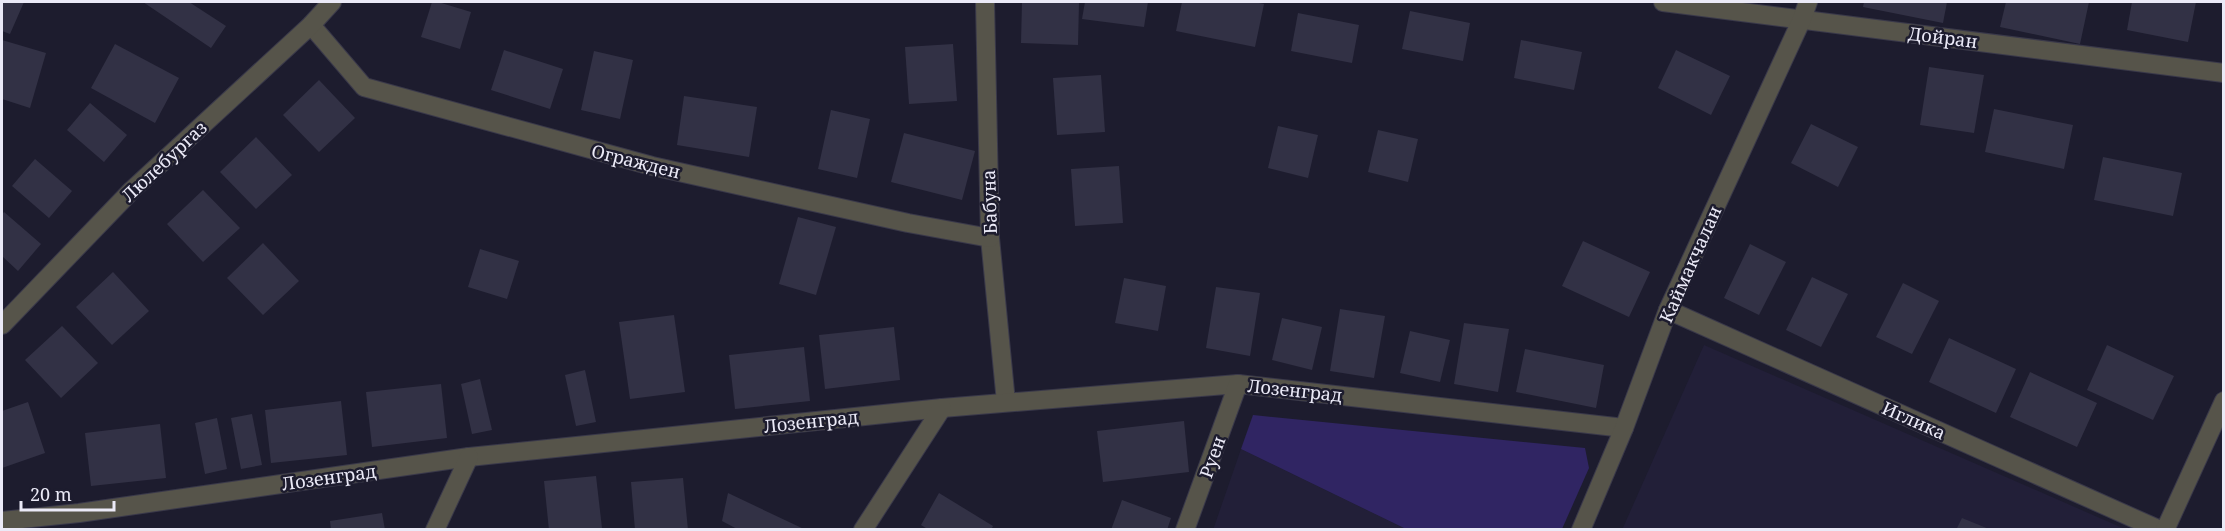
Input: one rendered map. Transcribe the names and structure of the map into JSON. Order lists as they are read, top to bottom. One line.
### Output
{"streets":{"street":["Дойран","Люлебургаз","Огражден","Бабуна","Каймакчалан","Лозенград","Иглика","Руен"]},"crossings":[["Дойран","Каймакчалан"],["Люлебургаз","Огражден"],["Огражден","Бабуна"],["Бабуна","Лозенград"],["Каймакчалан","Лозенград"],["Каймакчалан","Иглика"],["Лозенград","Руен"]],"scale_bar":"20 m"}
